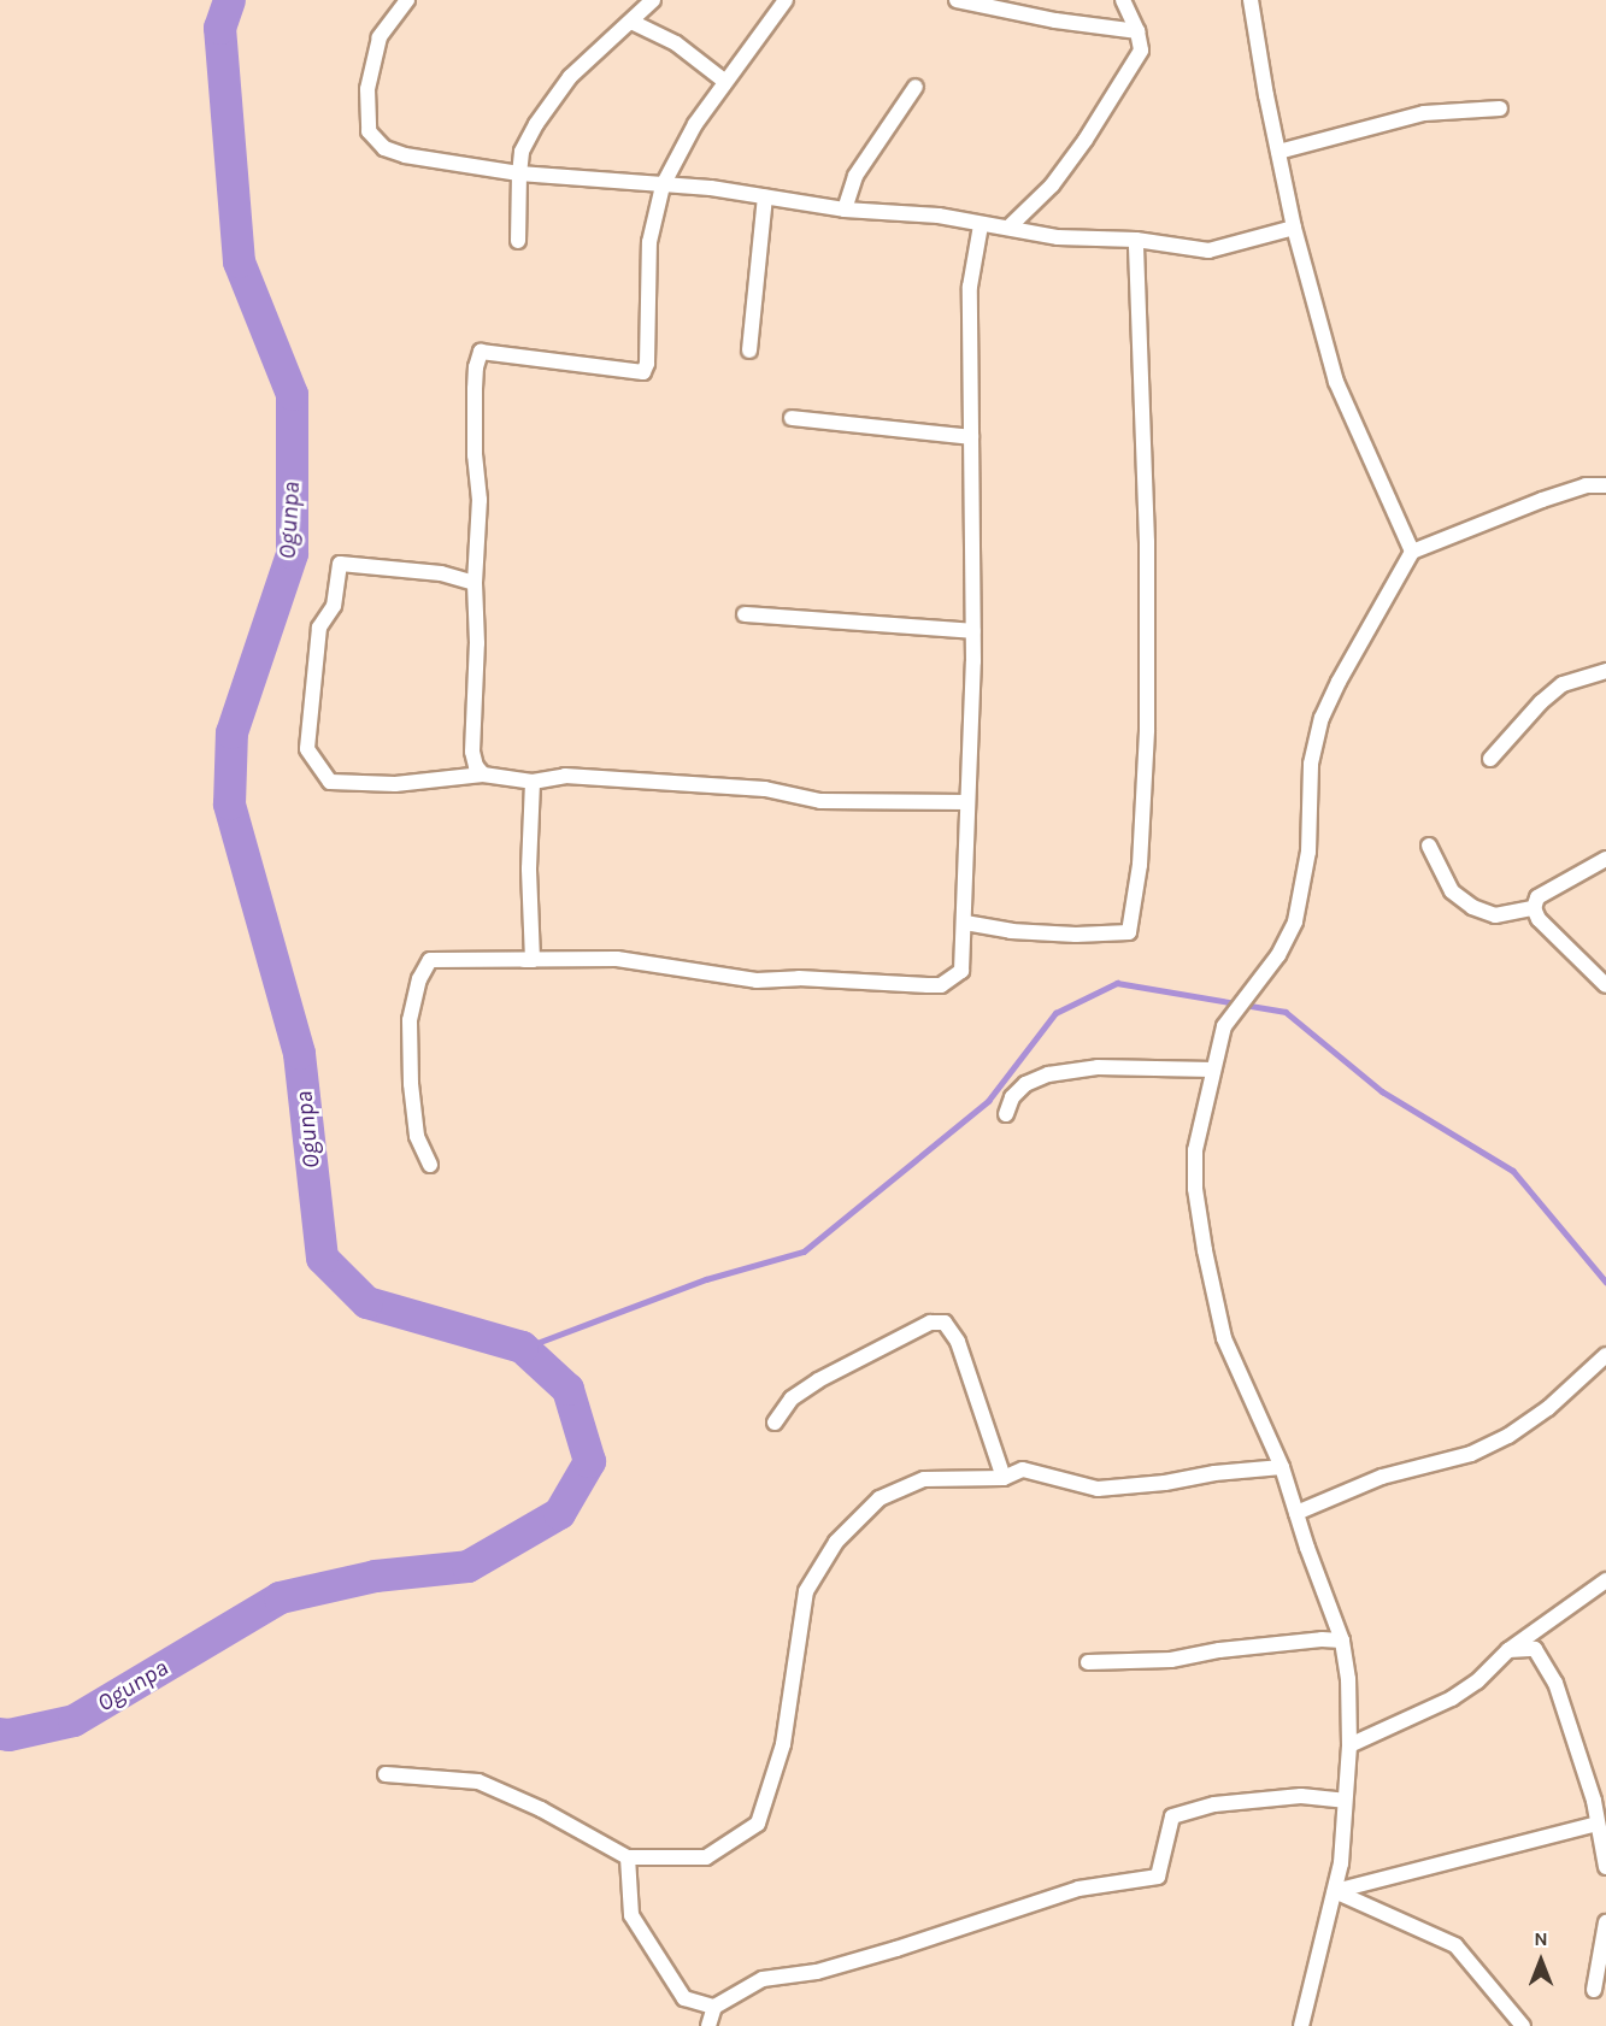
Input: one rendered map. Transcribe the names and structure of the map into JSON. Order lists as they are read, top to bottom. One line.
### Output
{"water":["Ogunpa"],"north":"top"}
